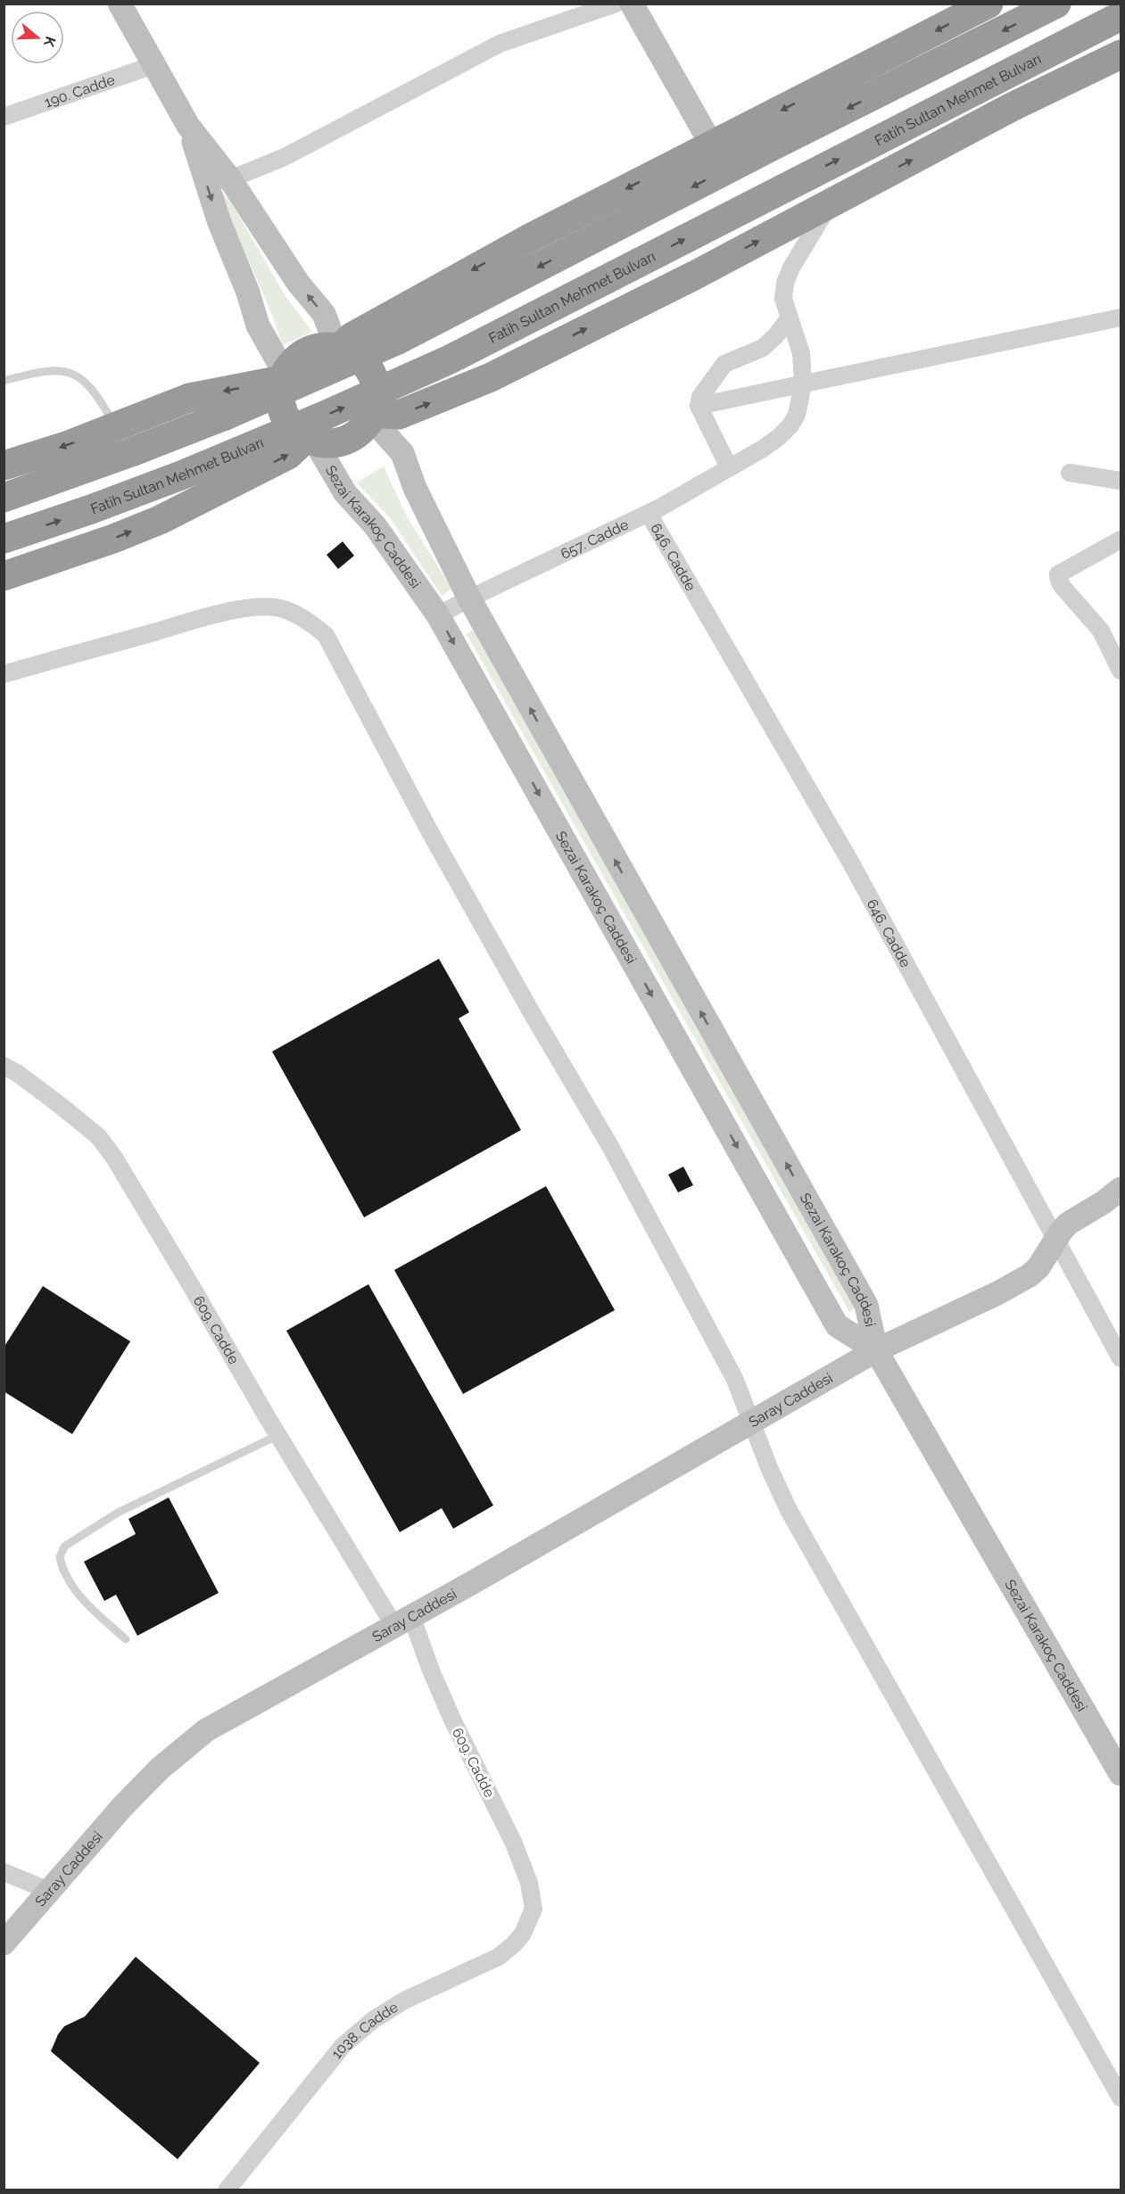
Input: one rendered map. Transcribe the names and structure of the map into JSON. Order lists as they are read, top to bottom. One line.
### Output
{"streets":{"highway":["Fatih Sultan Mehmet Bulvarı"],"street":["190. Cadde","Sezai Karakoç Caddesi","657. Cadde","646. Cadde","609. Cadde","Saray Caddesi","1038. Cadde"]},"crossings":[["Sezai Karakoç Caddesi","657. Cadde"],["Sezai Karakoç Caddesi","Saray Caddesi"],["657. Cadde","646. Cadde"],["646. Cadde","Saray Caddesi"],["609. Cadde","Saray Caddesi"],["609. Cadde","1038. Cadde"]],"north":"right"}
